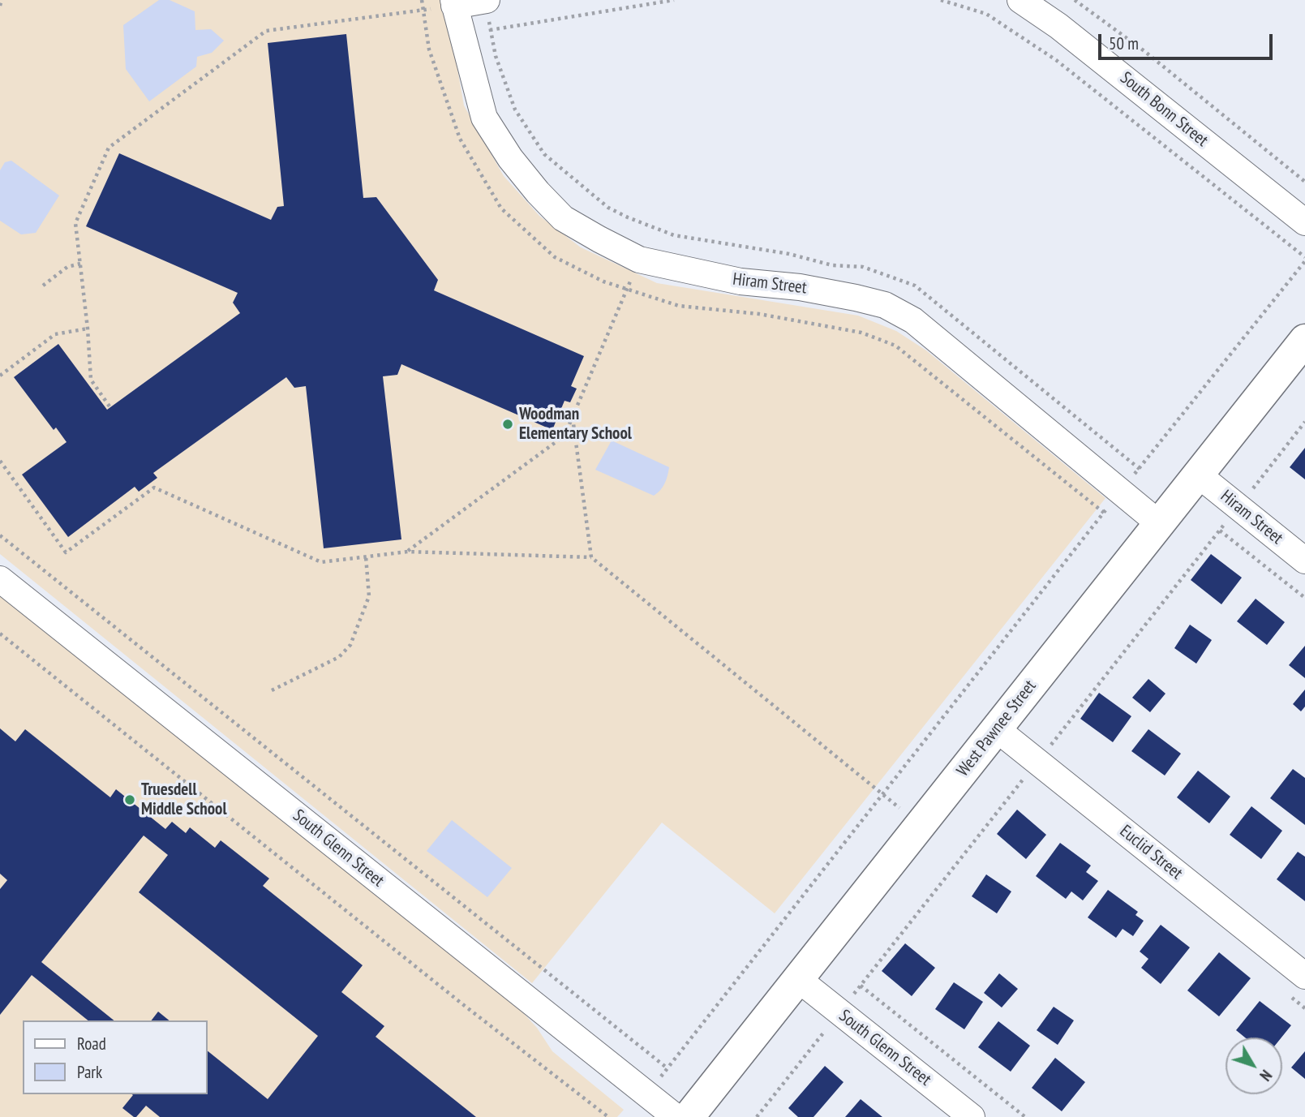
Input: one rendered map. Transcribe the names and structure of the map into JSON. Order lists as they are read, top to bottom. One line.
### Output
{"streets":{"main road":["West Pawnee Street"],"street":["South Bonn Street","Hiram Street","South Glenn Street","Euclid Street"]},"crossings":[["Hiram Street","West Pawnee Street"],["West Pawnee Street","South Glenn Street"],["West Pawnee Street","Euclid Street"]],"places":["Woodman Elementary School","Truesdell Middle School"],"legend":["Road","Park"],"scale_bar":"50 m","north":"bottom right"}
